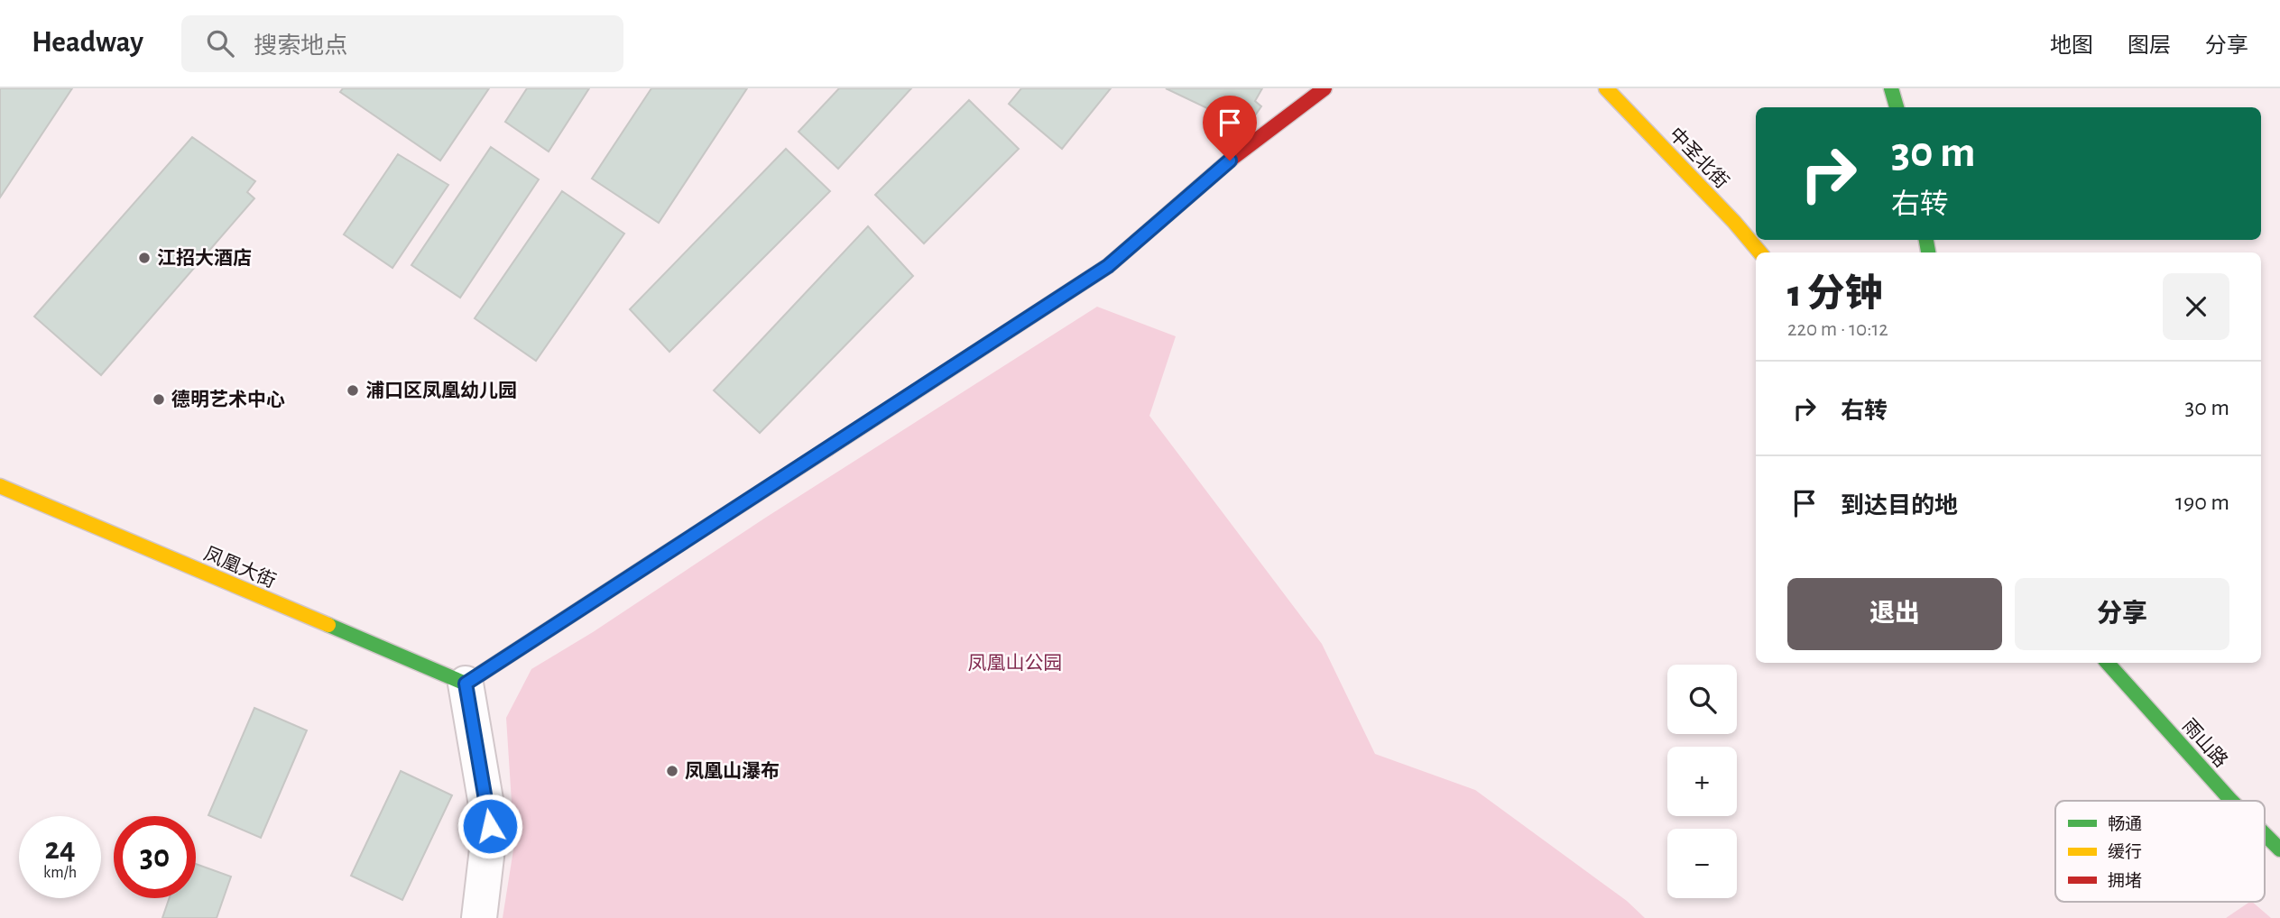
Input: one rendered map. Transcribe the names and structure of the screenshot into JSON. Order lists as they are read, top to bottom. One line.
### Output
{"streets":{"street":["中圣北街","凤凰大街","雨山路"]},"parks":["凤凰山公园"],"places":["江招大酒店","浦口区凤凰幼儿园","德明艺术中心","凤凰山瀑布"],"legend":["畅通","缓行","拥堵"],"page":{"header":"Headway","search":"搜索地点","nav":["地图","图层","分享"],"turn":["30 m","右转"],"heading":["1 分钟","220 m · 10:12"],"list":[{"name":"右转","value":"30 m"},{"name":"到达目的地","value":"190 m"}],"buttons":["退出","分享"],"map_buttons":["+","−"],"speed":"24 km/h","limit":"30"}}
